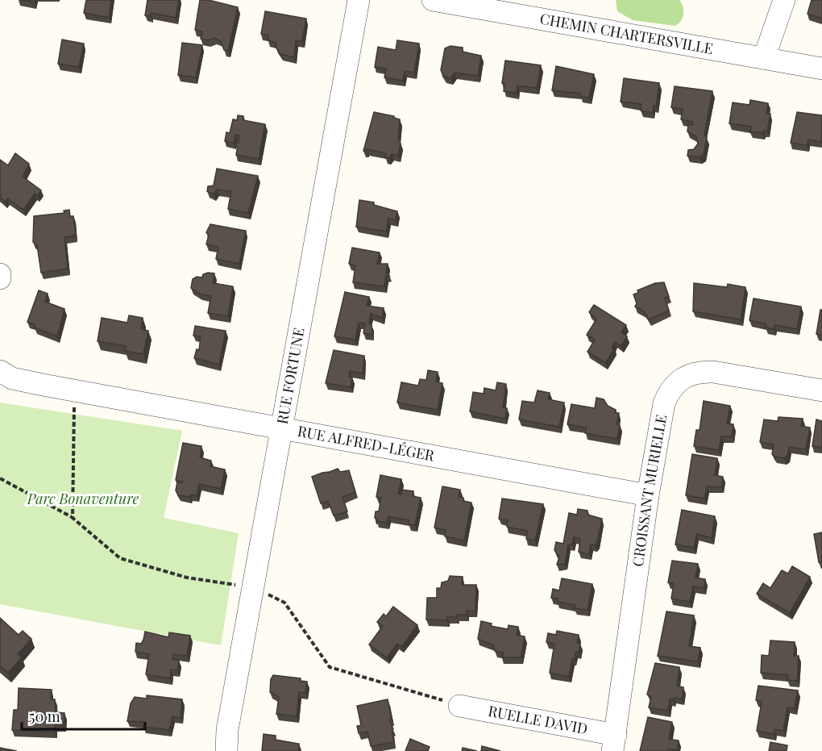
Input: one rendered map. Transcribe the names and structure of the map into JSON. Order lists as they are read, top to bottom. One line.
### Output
{"streets":{"street":["CHEMIN CHARTERSVILLE","RUE FORTUNE","RUE ALFRED-LÉGER","CROISSANT MURIELLE","RUELLE DAVID"]},"crossings":[["RUE FORTUNE","RUE ALFRED-LÉGER"],["RUE ALFRED-LÉGER","CROISSANT MURIELLE"],["CROISSANT MURIELLE","RUELLE DAVID"]],"parks":["Parc Bonaventure"],"scale_bar":"50 m"}
